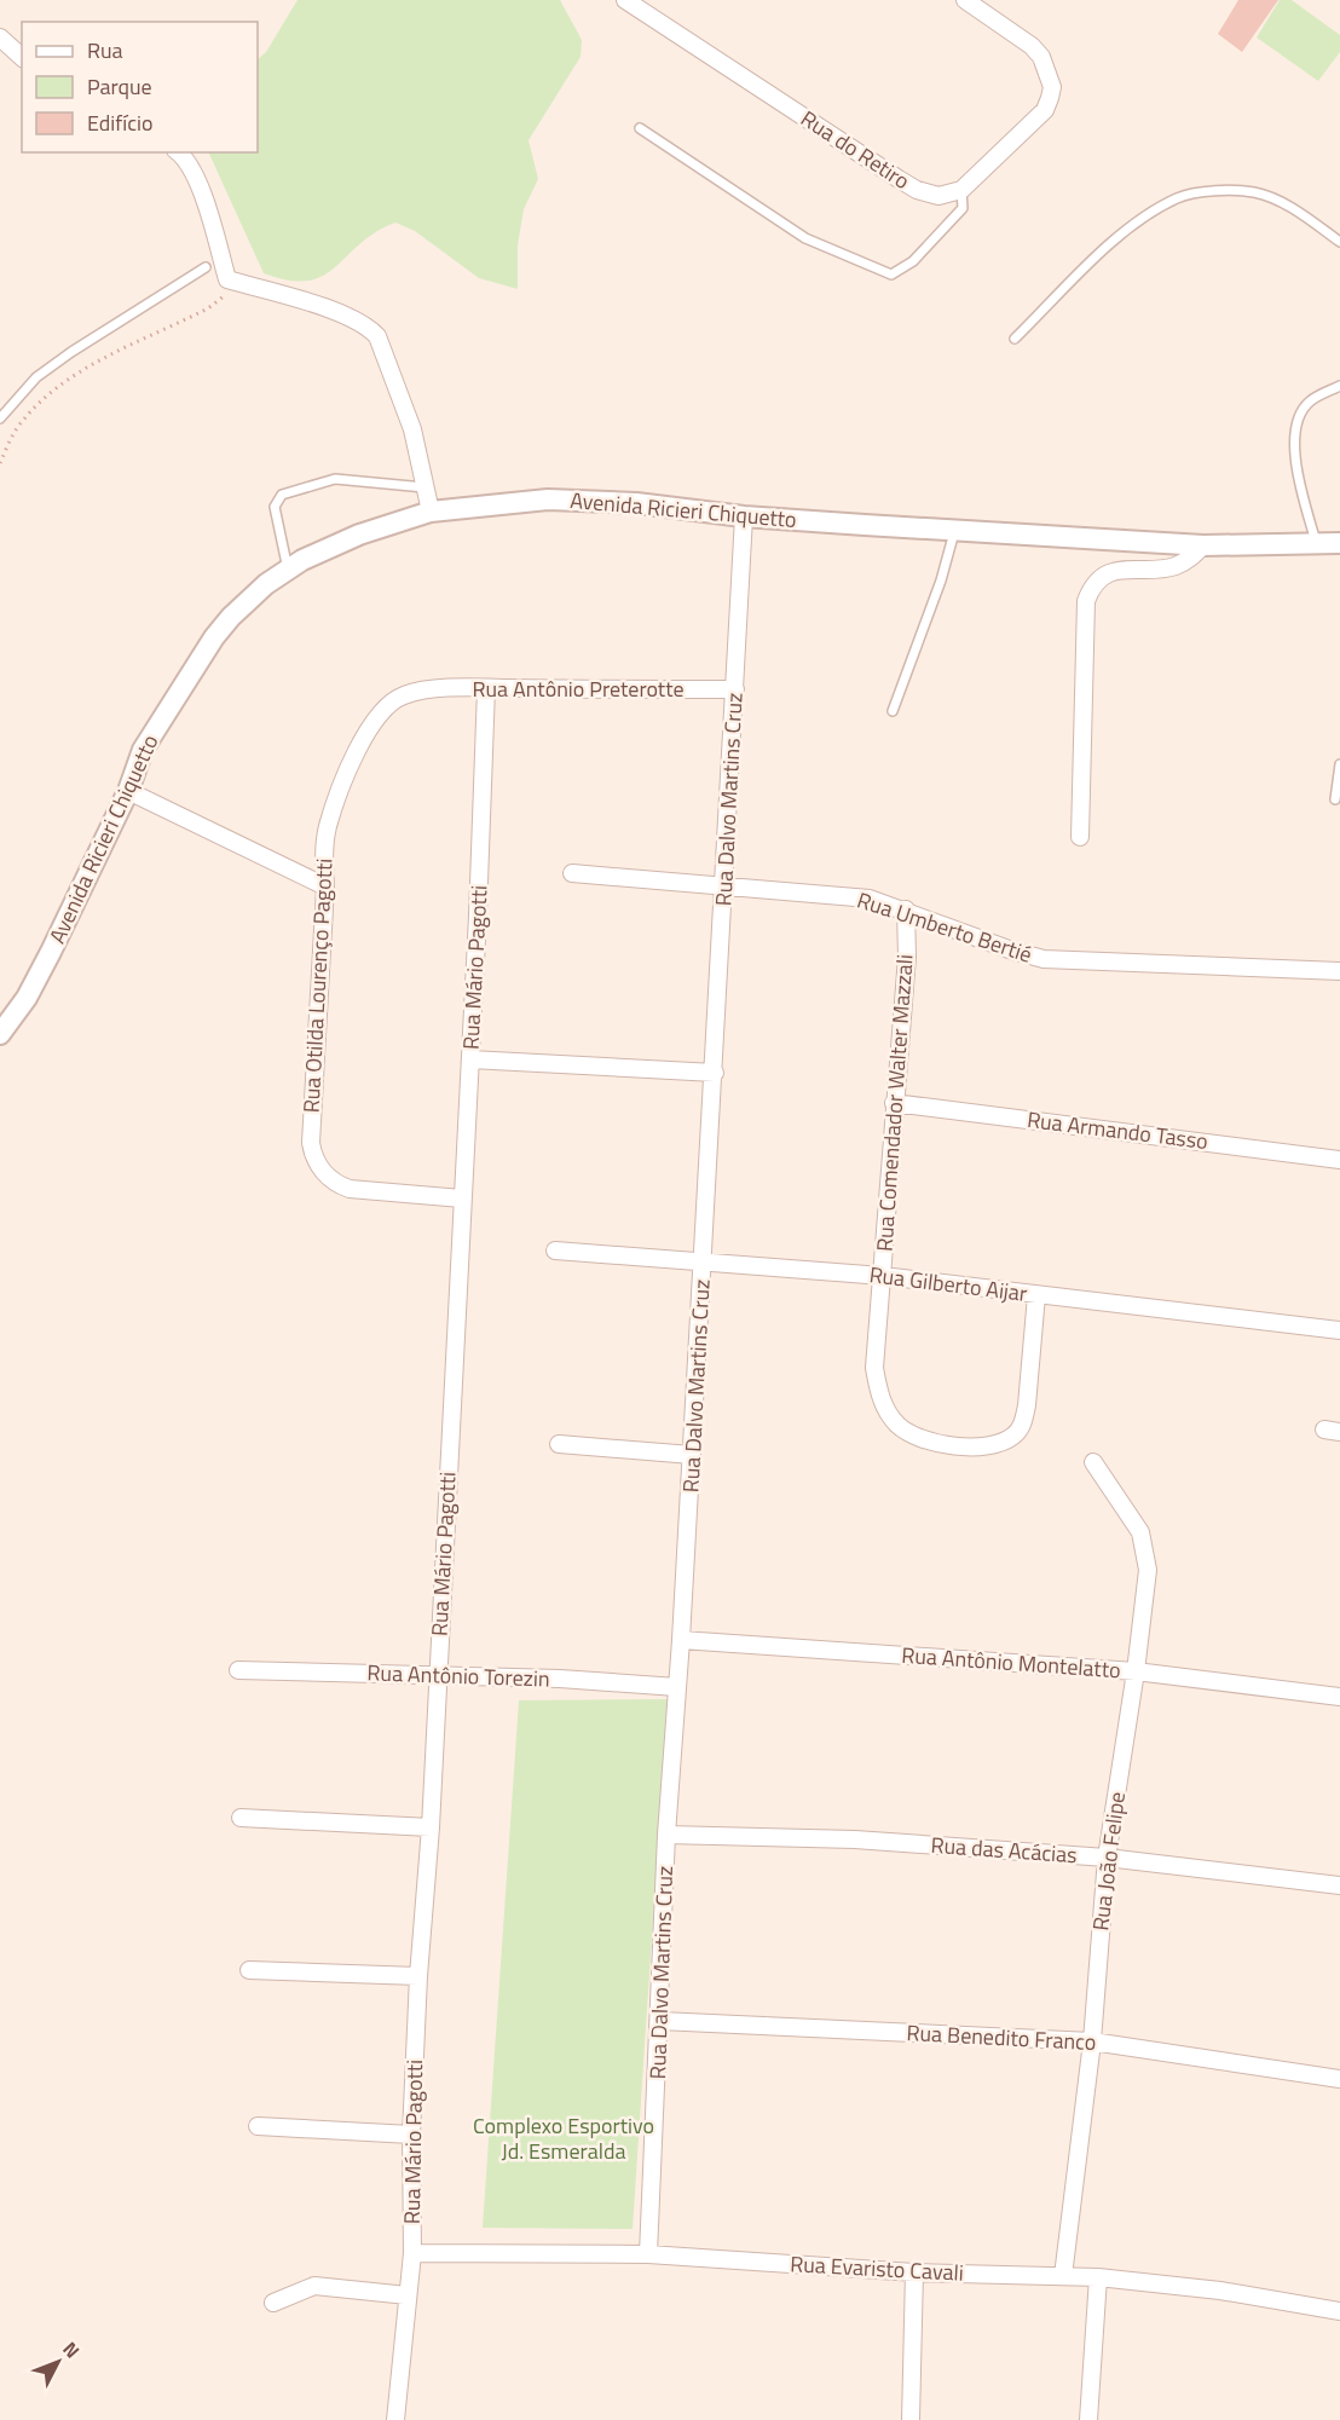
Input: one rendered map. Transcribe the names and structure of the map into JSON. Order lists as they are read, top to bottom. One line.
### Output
{"streets":{"street":["Rua do Retiro","Avenida Ricieri Chiquetto","Rua Antônio Preterotte","Rua Dalvo Martins Cruz","Rua Umberto Bertié","Rua Mário Pagotti","Rua Otilda Lourenço Pagotti","Rua Comendador Walter Mazzali","Rua Armando Tasso","Rua Gilberto Aijar","Rua Antônio Montelatto","Rua Antônio Torezin","Rua das Acácias","Rua João Felipe","Rua Benedito Franco","Rua Evaristo Cavali"]},"crossings":[["Avenida Ricieri Chiquetto","Rua Dalvo Martins Cruz"],["Rua Antônio Preterotte","Rua Dalvo Martins Cruz"],["Rua Antônio Preterotte","Rua Mário Pagotti"],["Rua Antônio Preterotte","Rua Otilda Lourenço Pagotti"],["Rua Dalvo Martins Cruz","Rua Umberto Bertié"],["Rua Dalvo Martins Cruz","Rua Gilberto Aijar"],["Rua Dalvo Martins Cruz","Rua Antônio Montelatto"],["Rua Dalvo Martins Cruz","Rua Antônio Torezin"],["Rua Dalvo Martins Cruz","Rua das Acácias"],["Rua Dalvo Martins Cruz","Rua Benedito Franco"],["Rua Dalvo Martins Cruz","Rua Evaristo Cavali"],["Rua Umberto Bertié","Rua Comendador Walter Mazzali"],["Rua Mário Pagotti","Rua Otilda Lourenço Pagotti"],["Rua Mário Pagotti","Rua Antônio Torezin"],["Rua Mário Pagotti","Rua Evaristo Cavali"],["Rua Comendador Walter Mazzali","Rua Armando Tasso"],["Rua Comendador Walter Mazzali","Rua Gilberto Aijar"],["Rua Antônio Montelatto","Rua João Felipe"],["Rua das Acácias","Rua João Felipe"],["Rua João Felipe","Rua Benedito Franco"],["Rua João Felipe","Rua Evaristo Cavali"]],"parks":["Complexo Esportivo Jd. Esmeralda"],"legend":["Rua","Parque","Edifício"],"north":"top right"}
